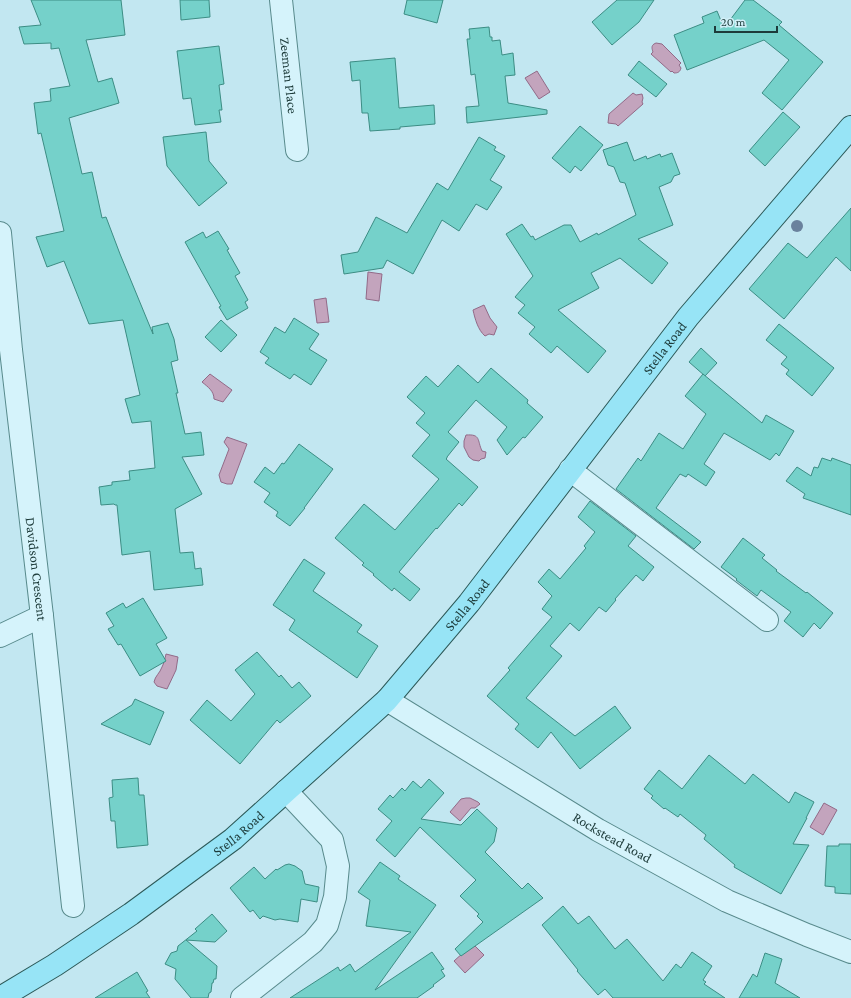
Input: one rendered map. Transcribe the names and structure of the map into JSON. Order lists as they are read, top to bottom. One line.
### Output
{"streets":{"main road":["Stella Road"],"street":["Zeeman Place","Davidson Crescent","Rockstead Road"]},"crossings":[["Stella Road","Rockstead Road"]],"scale_bar":"20 m"}
